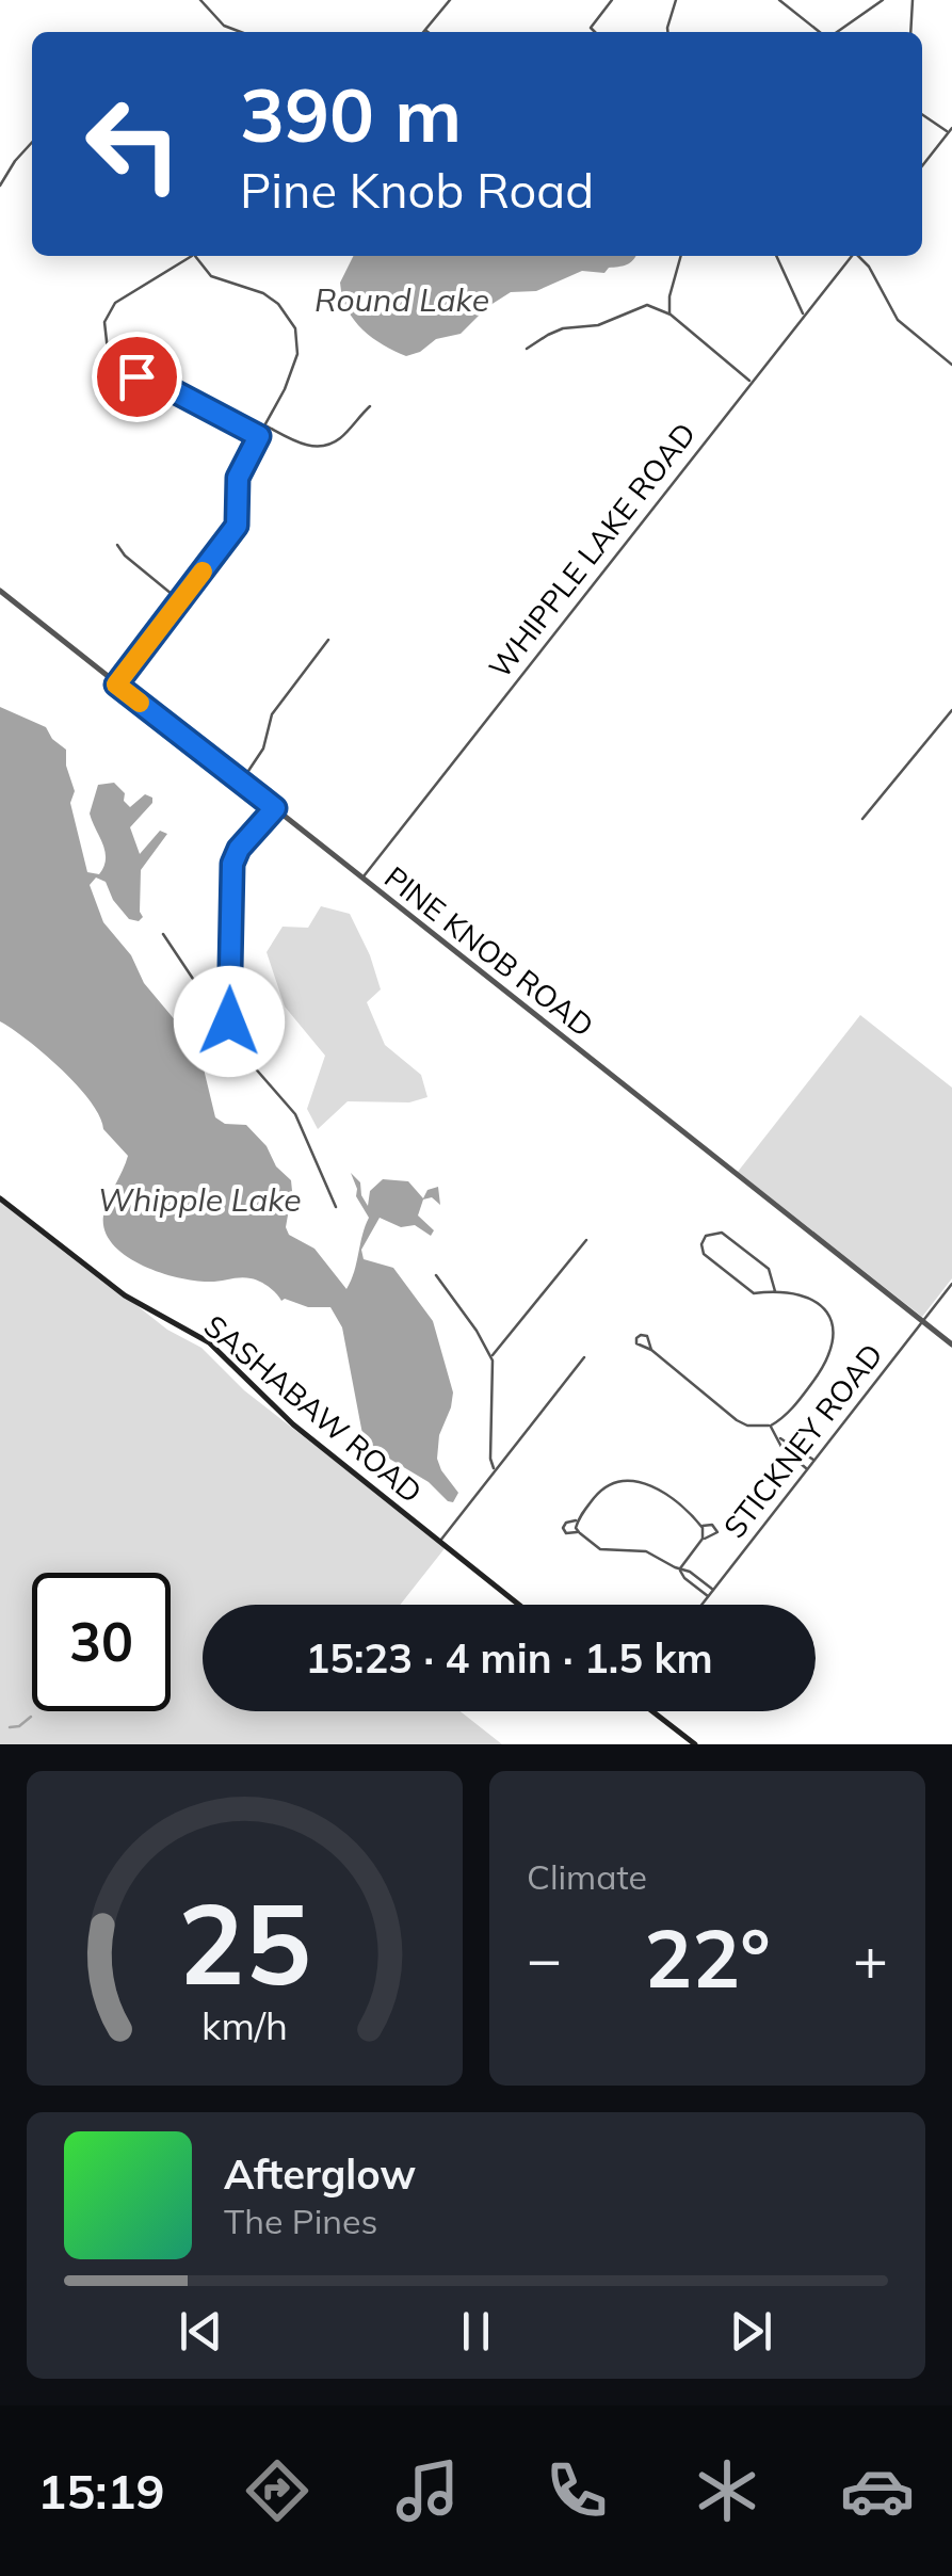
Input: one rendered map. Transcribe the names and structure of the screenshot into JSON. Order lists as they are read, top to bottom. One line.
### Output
{"streets":{"main road":["SASHABAW ROAD"],"street":["WHIPPLE LAKE ROAD","PINE KNOB ROAD","STICKNEY ROAD"]},"crossings":[["WHIPPLE LAKE ROAD","PINE KNOB ROAD"],["PINE KNOB ROAD","STICKNEY ROAD"]],"water":["Round Lake","Whipple Lake"],"page":{"turn":["390 m","Pine Knob Road"],"limit":"30","trip":"15:23 · 4 min · 1.5 km","tile":"Climate","heat":["−","22°","+"],"song":["Afterglow","The Pines"],"tabs":"15:19","gauge":["25","km/h"]}}
